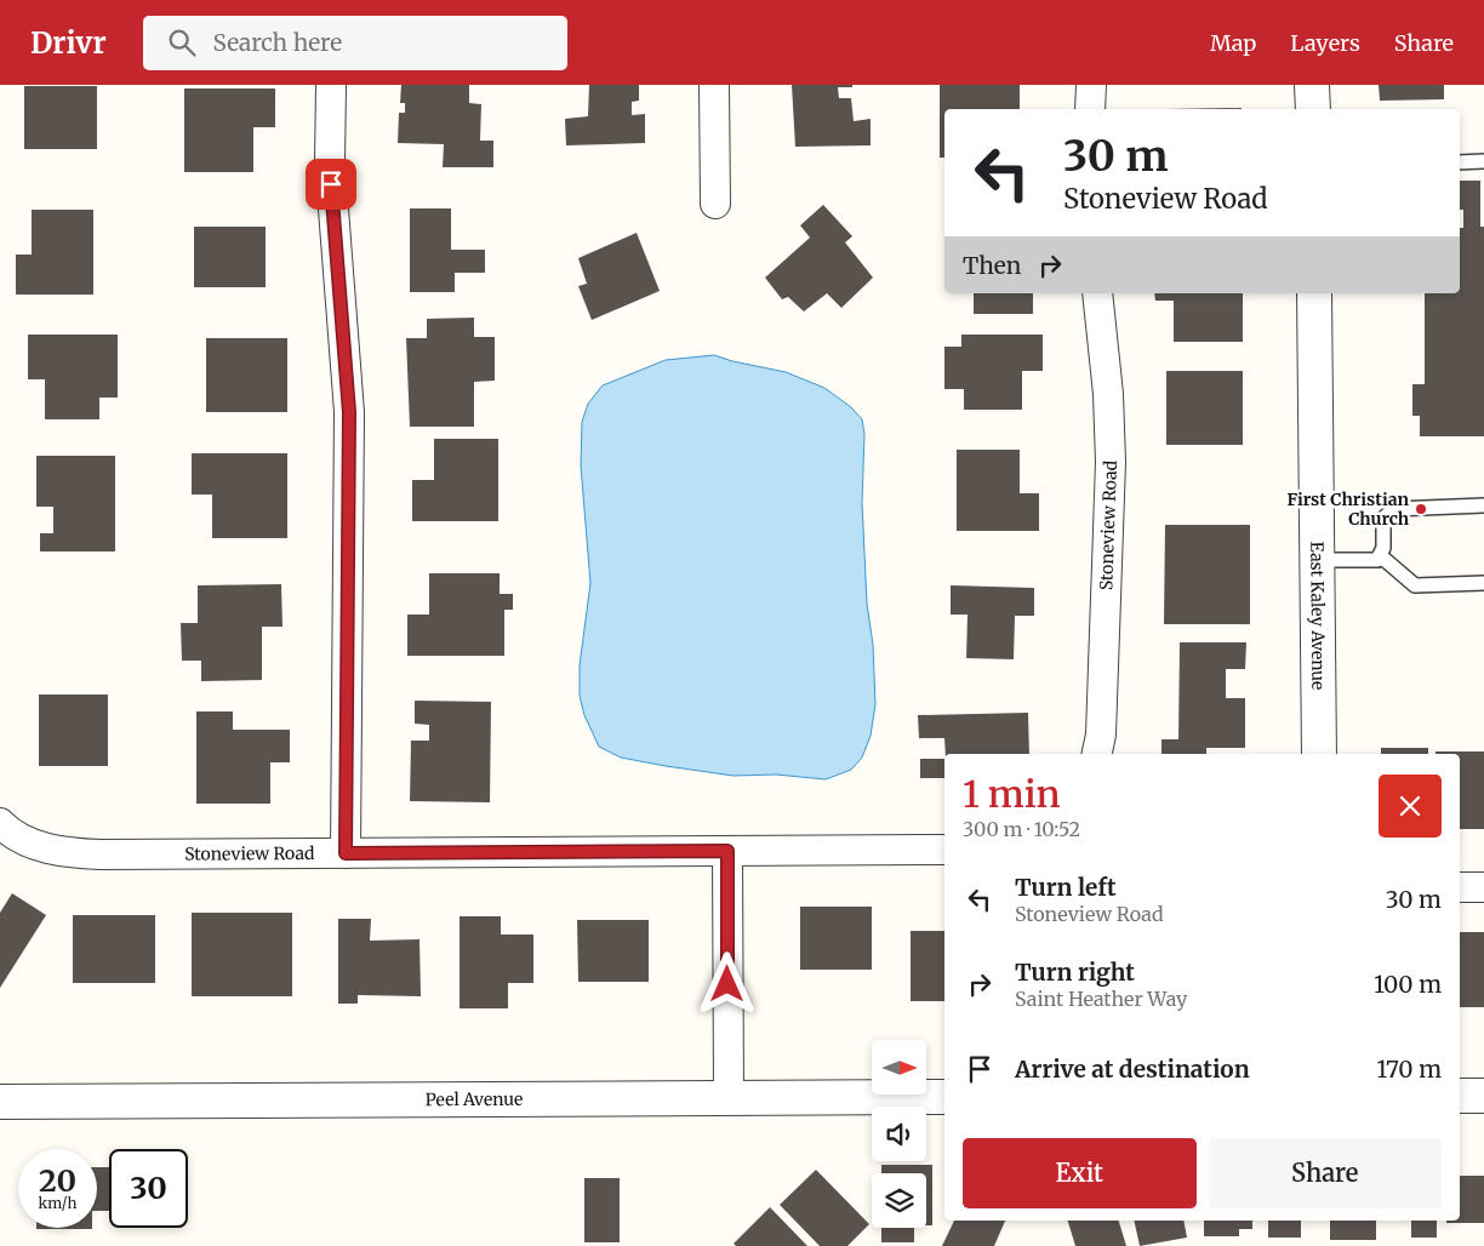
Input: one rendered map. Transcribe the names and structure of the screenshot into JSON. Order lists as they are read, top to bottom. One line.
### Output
{"streets":{"street":["Stoneview Road","East Kaley Avenue","Peel Avenue"]},"places":["First Christian Church"],"north":"right","page":{"header":"Drivr","search":"Search here","nav":["Map","Layers","Share"],"turn":["30 m","Stoneview Road"],"then":"Then","heading":["1 min","300 m · 10:52"],"list":[{"name":"Turn left","note":"Stoneview Road","value":"30 m"},{"name":"Turn right","note":"Saint Heather Way","value":"100 m"},{"name":"Arrive at destination","value":"170 m"}],"buttons":["Exit","Share"],"speed":"20 km/h","limit":"30"}}
